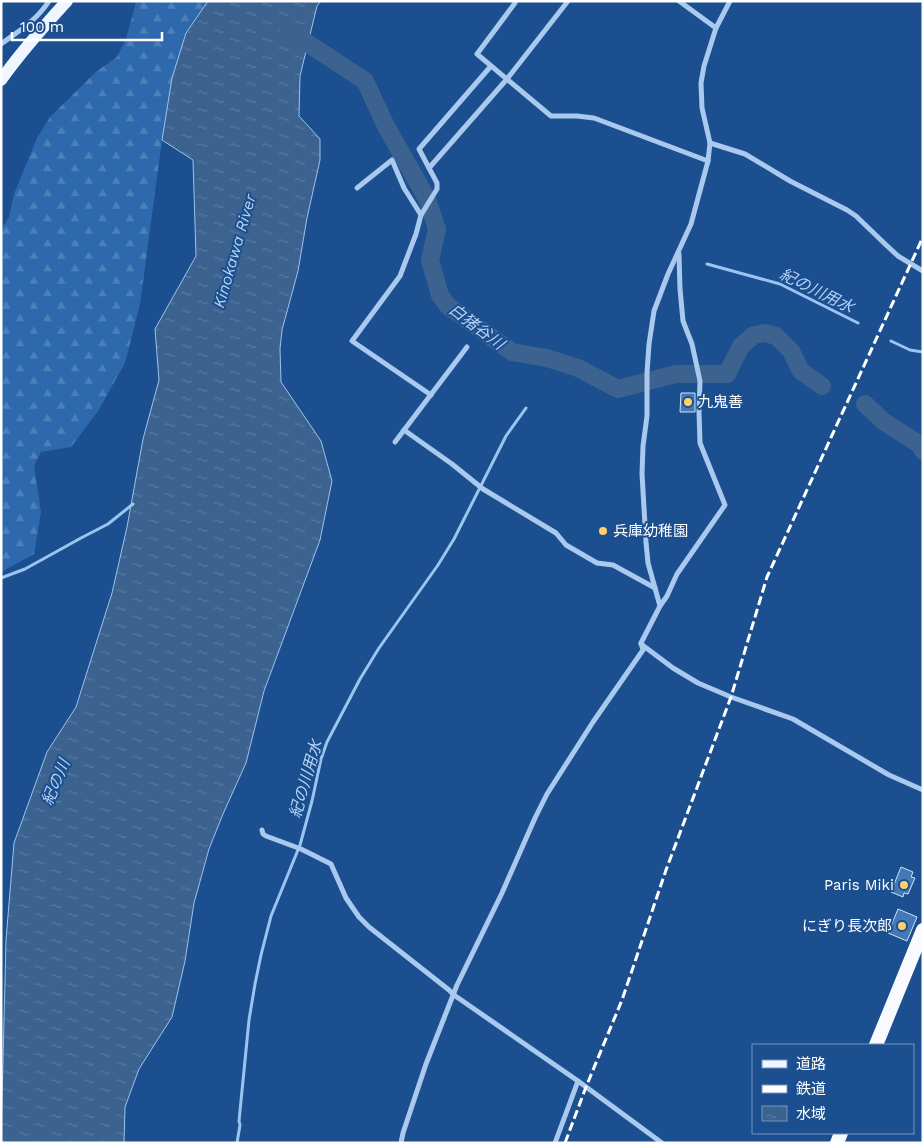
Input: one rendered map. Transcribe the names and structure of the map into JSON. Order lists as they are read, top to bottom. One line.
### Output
{"water":["Kinokawa River","紀の川用水","白猪谷川","紀の川"],"places":["九鬼善","兵庫幼稚園","Paris Miki","にぎり長次郎"],"legend":["道路","鉄道","水域"],"scale_bar":"100 m"}
